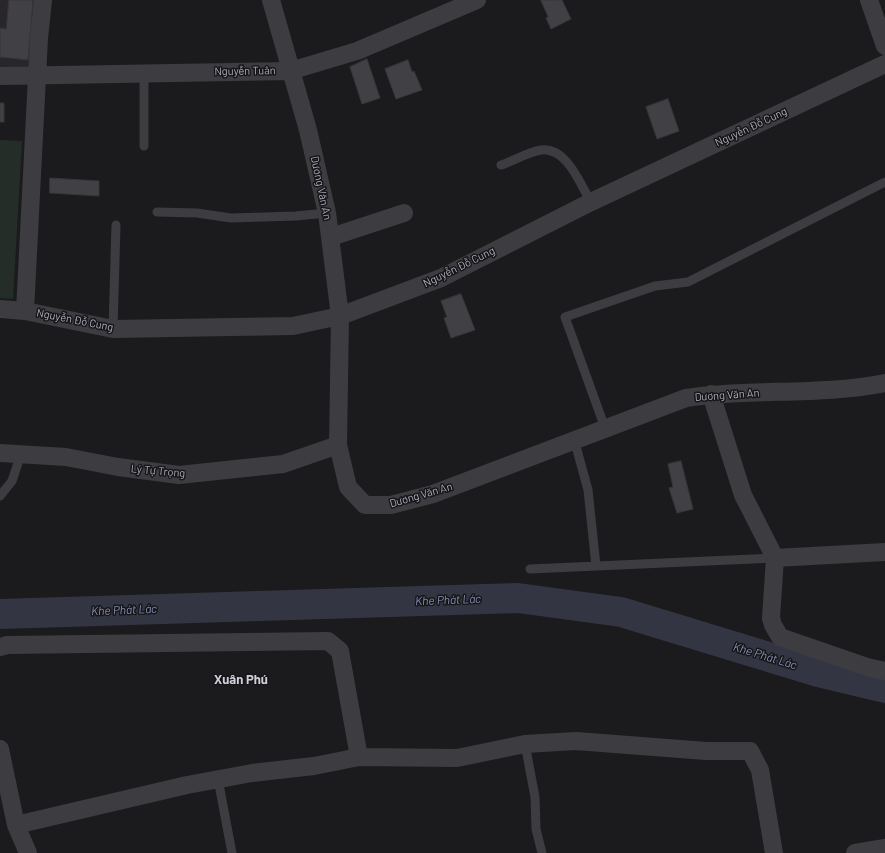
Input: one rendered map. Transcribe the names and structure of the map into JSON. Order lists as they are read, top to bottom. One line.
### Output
{"streets":{"street":["Nguyễn Tuân","Nguyễn Đỗ Cung","Dương Văn An","Lý Tự Trọng"]},"crossings":[["Nguyễn Tuân","Dương Văn An"],["Nguyễn Đỗ Cung","Dương Văn An"],["Dương Văn An","Lý Tự Trọng"]],"districts":["Xuân Phú"],"water":["Khe Phát Lác"]}
